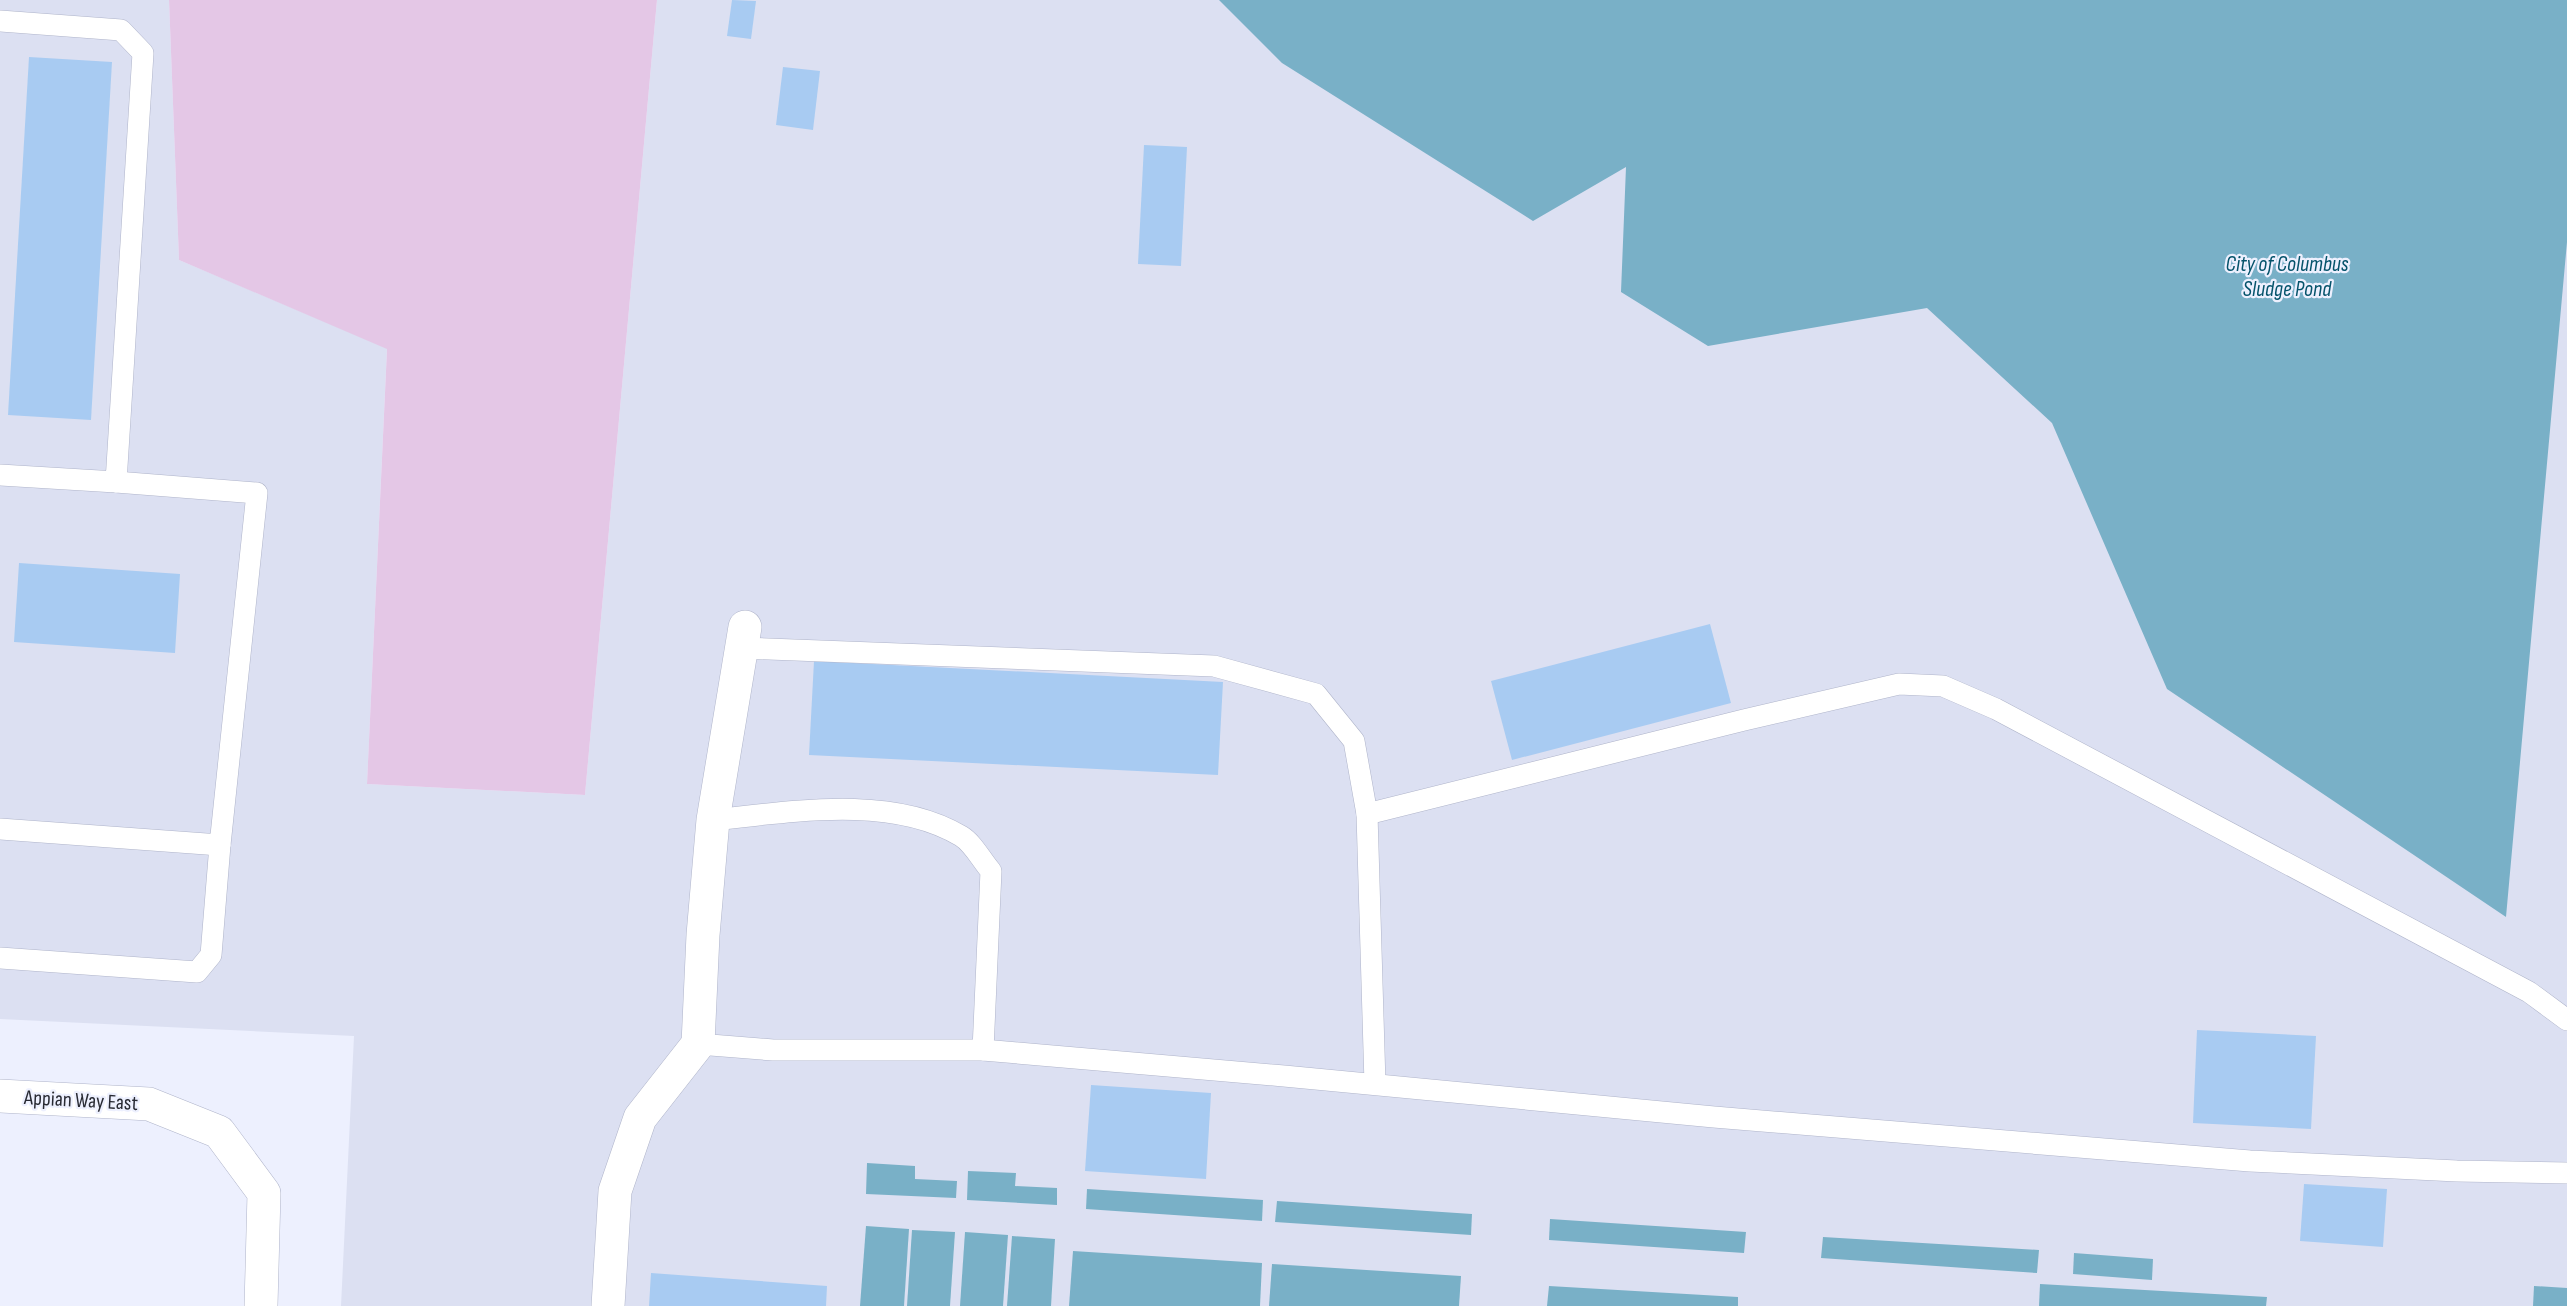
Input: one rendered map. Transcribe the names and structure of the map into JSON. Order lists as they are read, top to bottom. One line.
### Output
{"streets":{"street":["Appian Way East"]},"water":["City of Columbus Sludge Pond"]}
